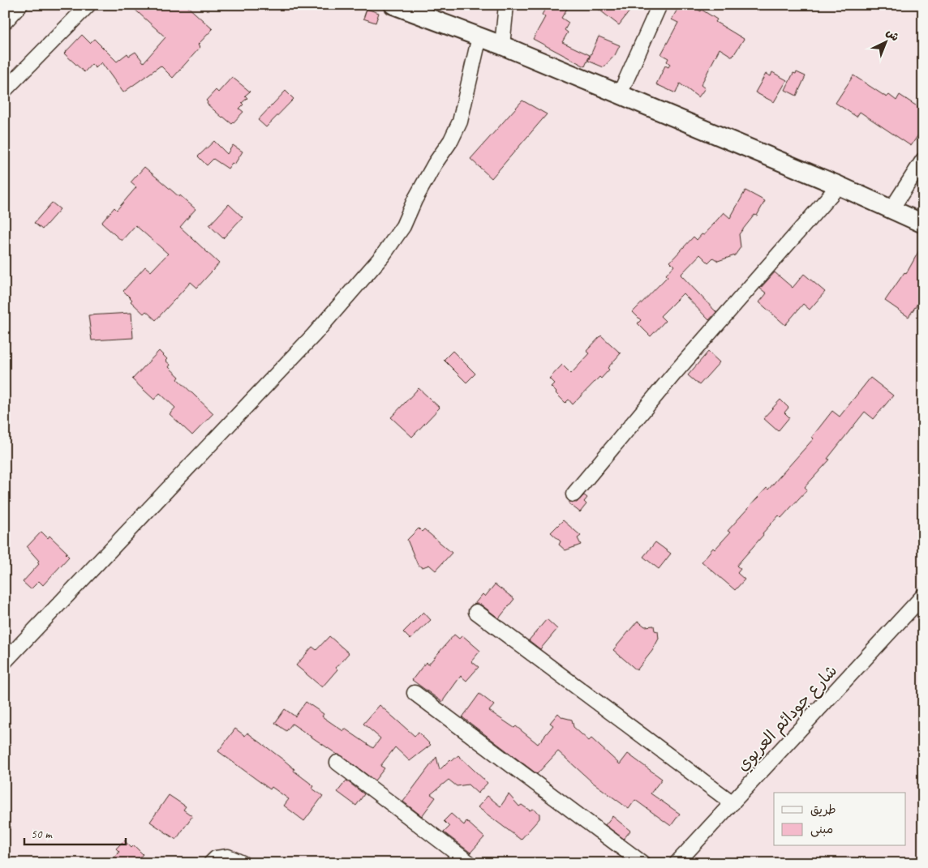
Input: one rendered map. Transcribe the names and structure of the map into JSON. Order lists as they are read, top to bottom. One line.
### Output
{"streets":{"street":["شارع جودائم العريوي"]},"legend":["طريق","مبنى"],"scale_bar":"50 m","north":"top right"}
